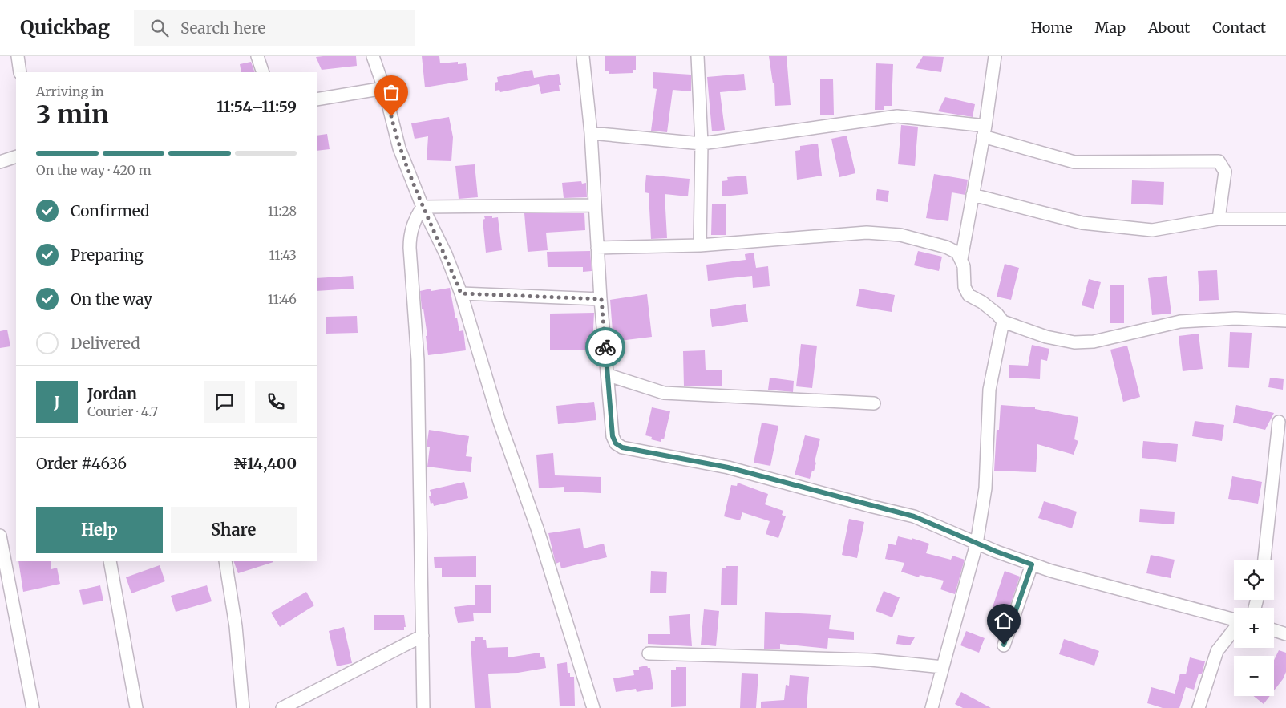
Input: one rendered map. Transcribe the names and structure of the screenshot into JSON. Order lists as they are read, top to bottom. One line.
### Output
{"page":{"header":"Quickbag","search":"Search here","nav":["Home","Map","About","Contact"],"heading":["3 min","Arriving in","11:54–11:59"],"panel":["Jordan","Courier · 4.7","Order #4636","₦14,400"],"bar":"On the way · 420 m","list":[["Confirmed","11:28"],["Preparing","11:43"],["On the way","11:46"],"Delivered"],"round":"J","buttons":["Help","Share"],"map_buttons":["+","−"]}}
